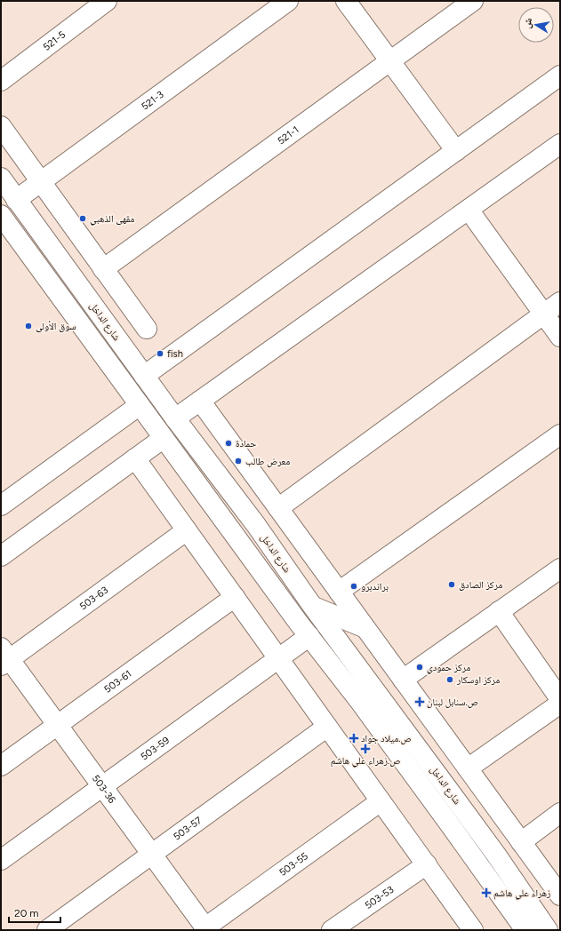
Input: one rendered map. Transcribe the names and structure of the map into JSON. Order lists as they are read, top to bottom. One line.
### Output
{"streets":{"street":["521-5","521-3","521-1","شارع الداخل","503-63","503-61","503-59","503-36","503-57","503-55","503-53"]},"crossings":[["521-3","شارع الداخل"],["شارع الداخل","503-59"],["503-63","503-36"],["503-61","503-36"],["503-59","503-36"],["503-36","503-57"],["503-36","503-55"]],"places":{"other":["مقهى الذهبي","سوق الأولى","fish","حمادة","معرض طالب","مركز الصادق","براندبرو","مركز حمودي","مركز اوسكار"],"health":["ص.سنابل لبنان","ص.ميلاد جواد","ص.زهراء علي هاشم","زهراء علي هاشم"]},"scale_bar":"20 m","north":"left"}
